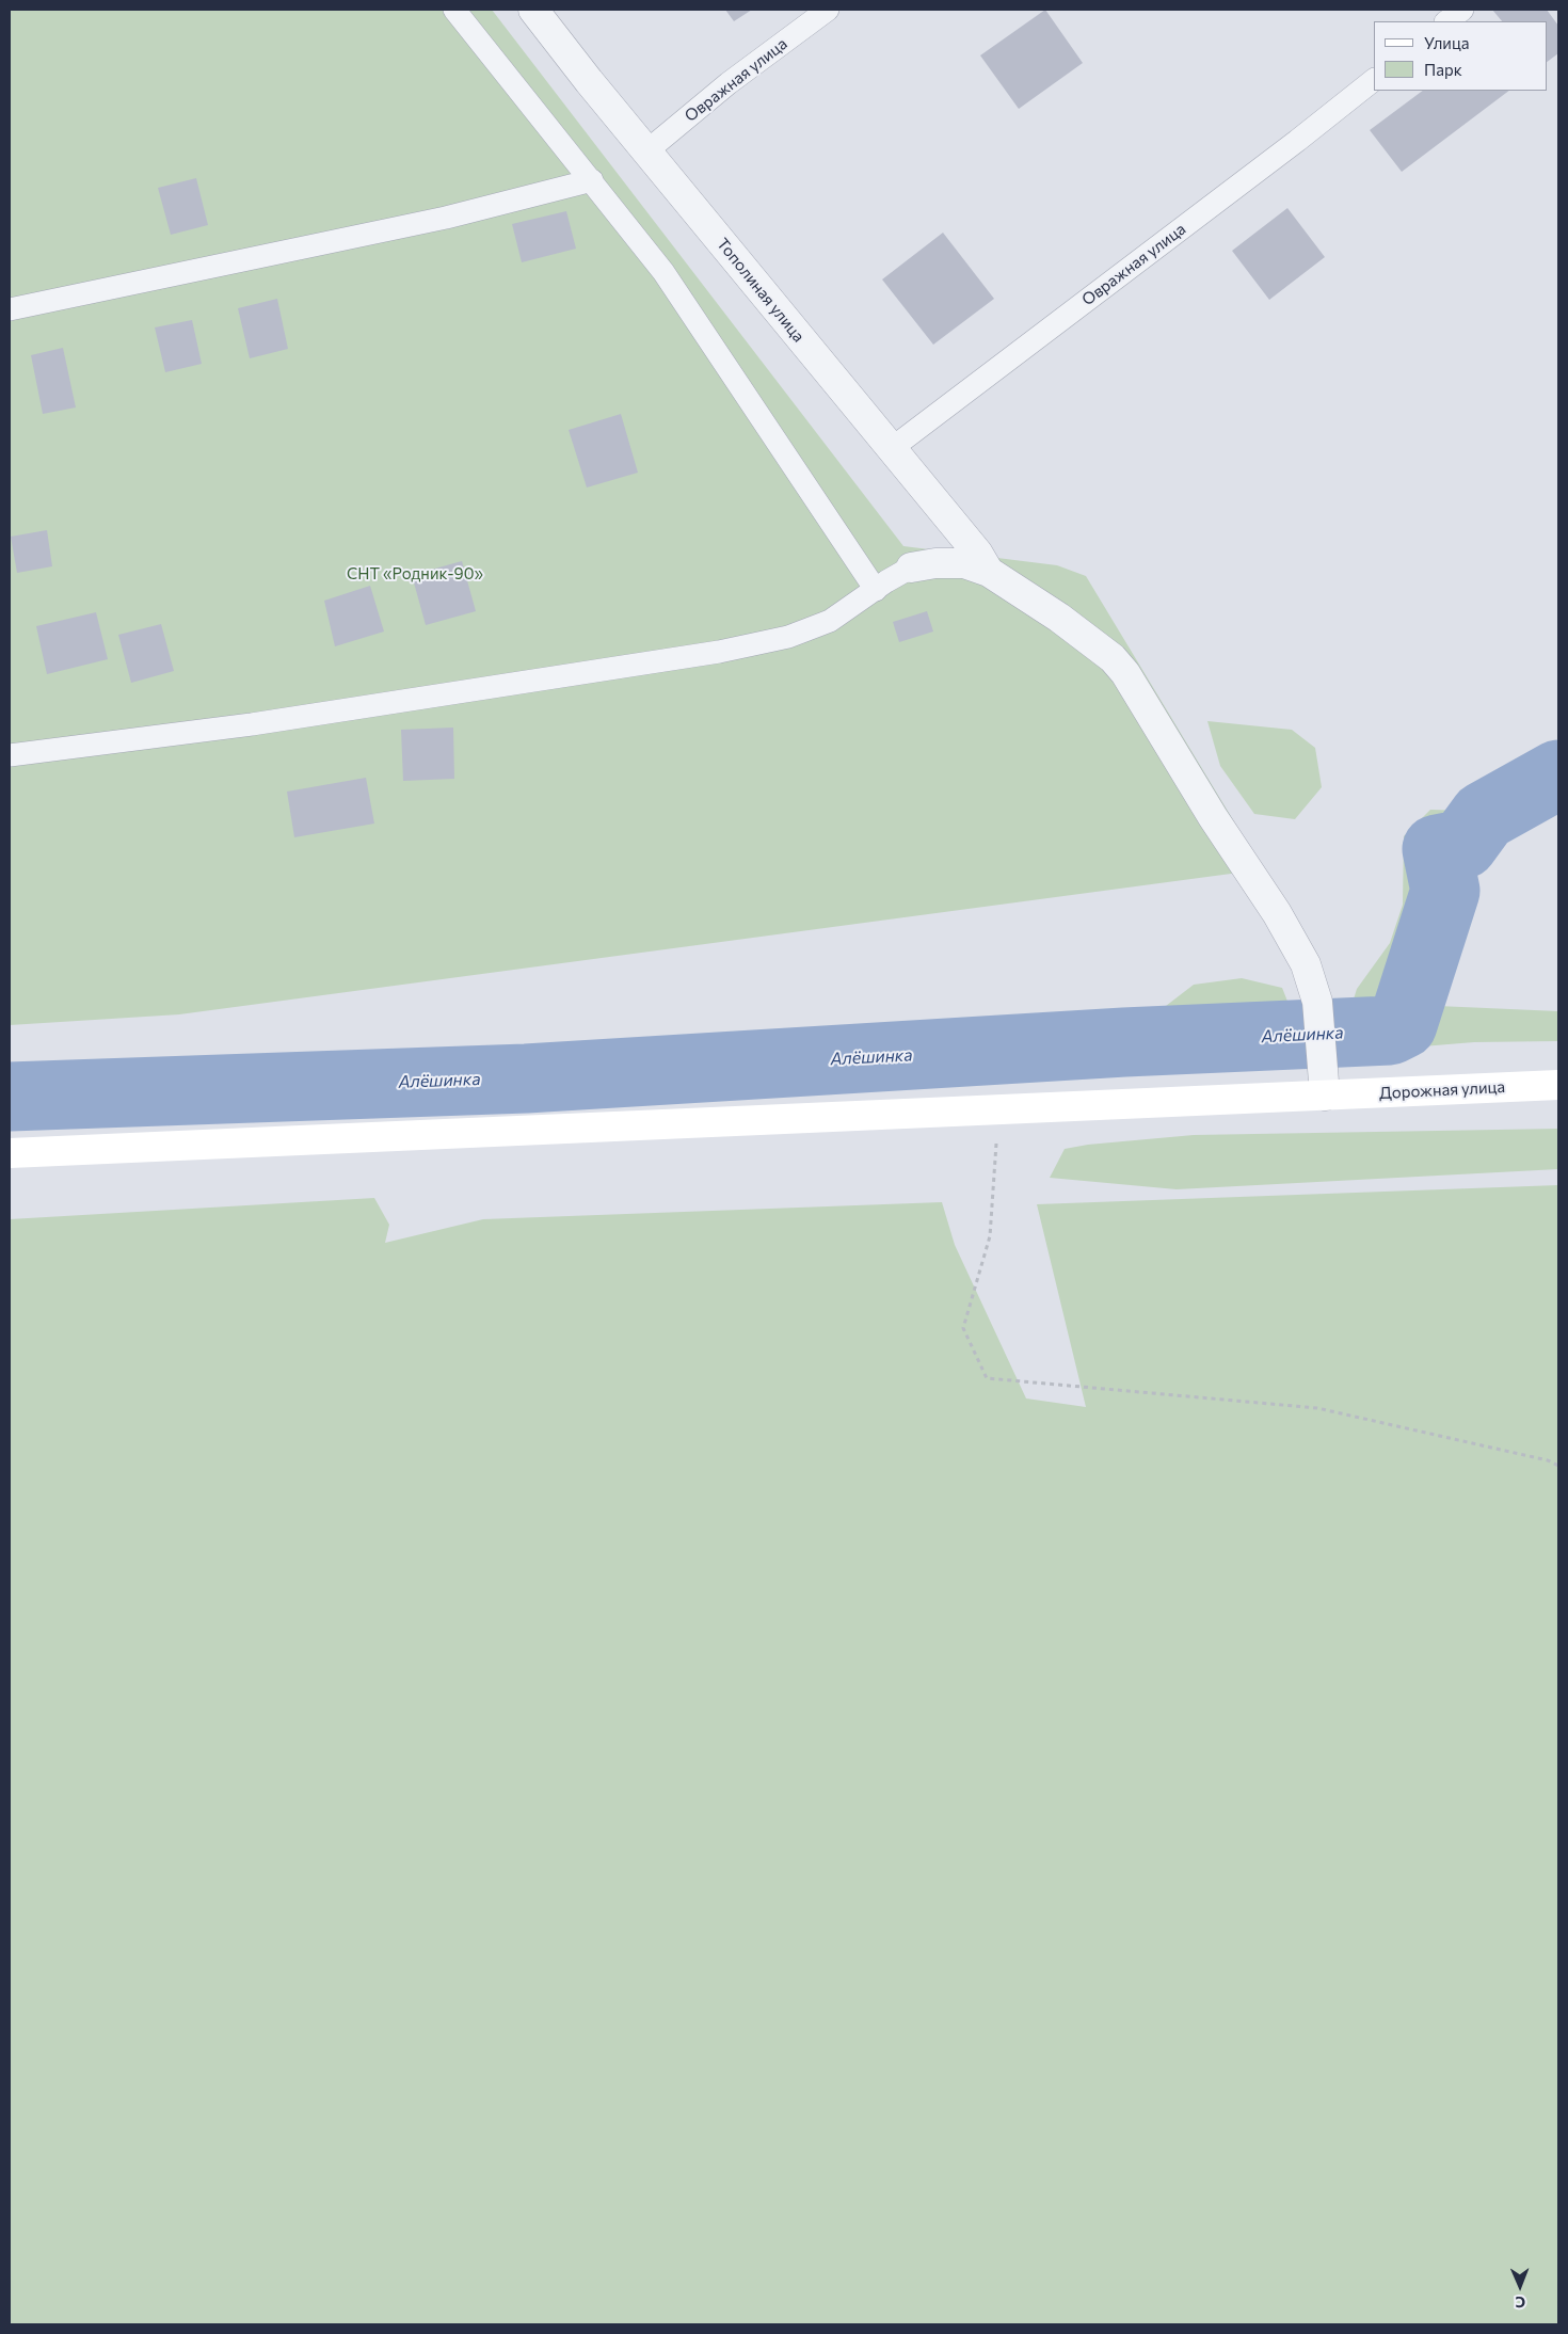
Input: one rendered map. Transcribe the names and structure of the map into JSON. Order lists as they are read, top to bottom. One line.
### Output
{"streets":{"street":["Тополиная улица","Дорожная улица"],"lane":["Овражная улица"]},"crossings":[["Овражная улица","Тополиная улица"]],"water":["Алёшинка"],"parks":["СНТ «Родник-90»"],"legend":["Улица","Парк"],"north":"bottom"}
